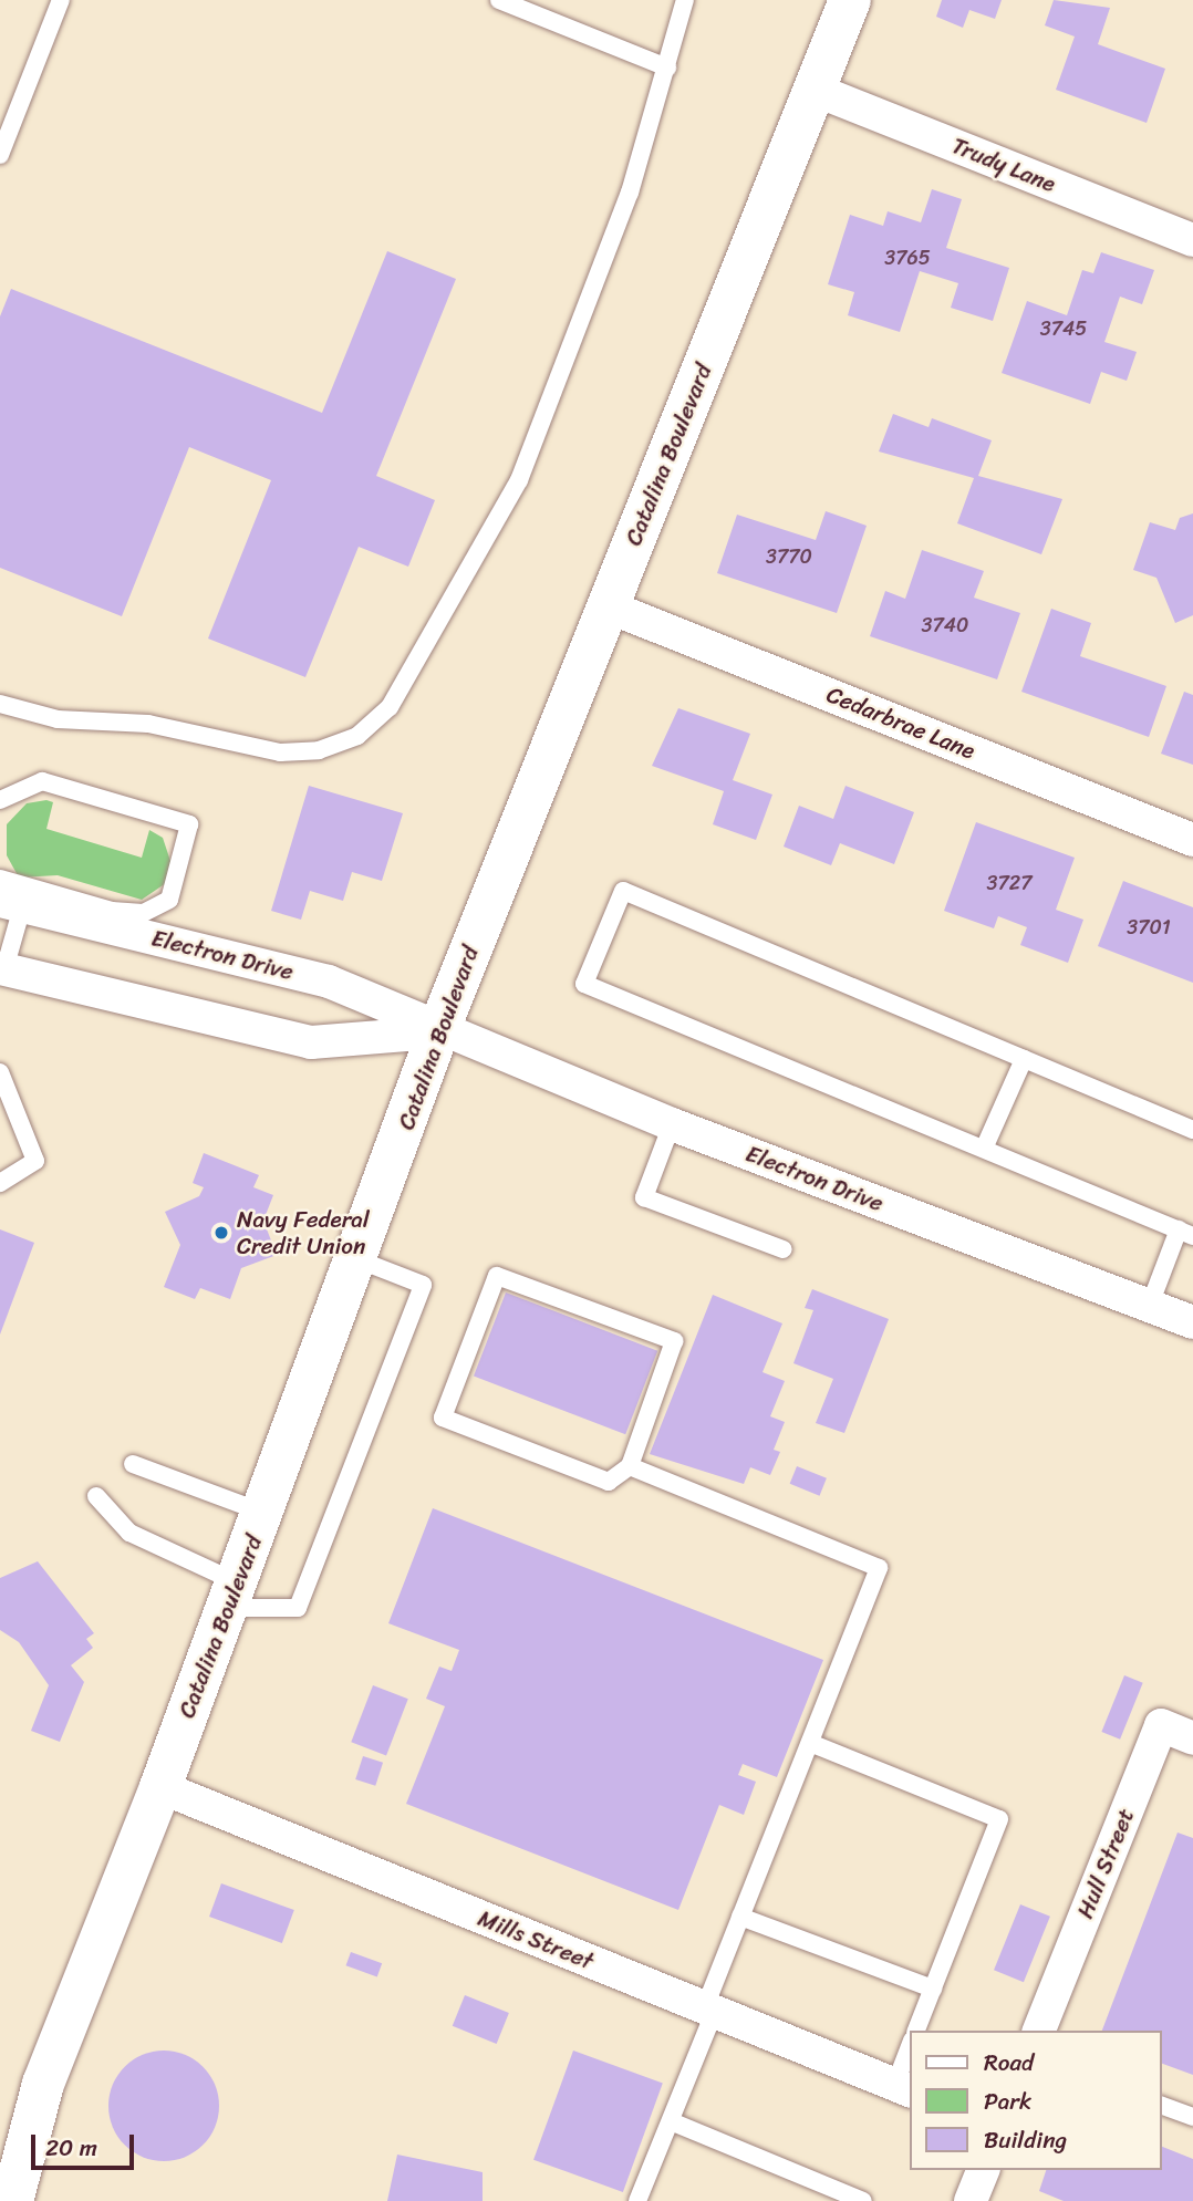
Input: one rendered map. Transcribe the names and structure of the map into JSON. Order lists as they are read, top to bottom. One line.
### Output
{"streets":{"main road":["Catalina Boulevard"],"street":["Trudy Lane","Cedarbrae Lane","Electron Drive","Hull Street","Mills Street"]},"crossings":[["Trudy Lane","Catalina Boulevard"],["Catalina Boulevard","Cedarbrae Lane"],["Catalina Boulevard","Electron Drive"],["Catalina Boulevard","Mills Street"]],"places":["Navy Federal Credit Union"],"house_numbers":["3765","3745","3770","3740","3727","3701"],"legend":["Road","Park","Building"],"scale_bar":"20 m"}
